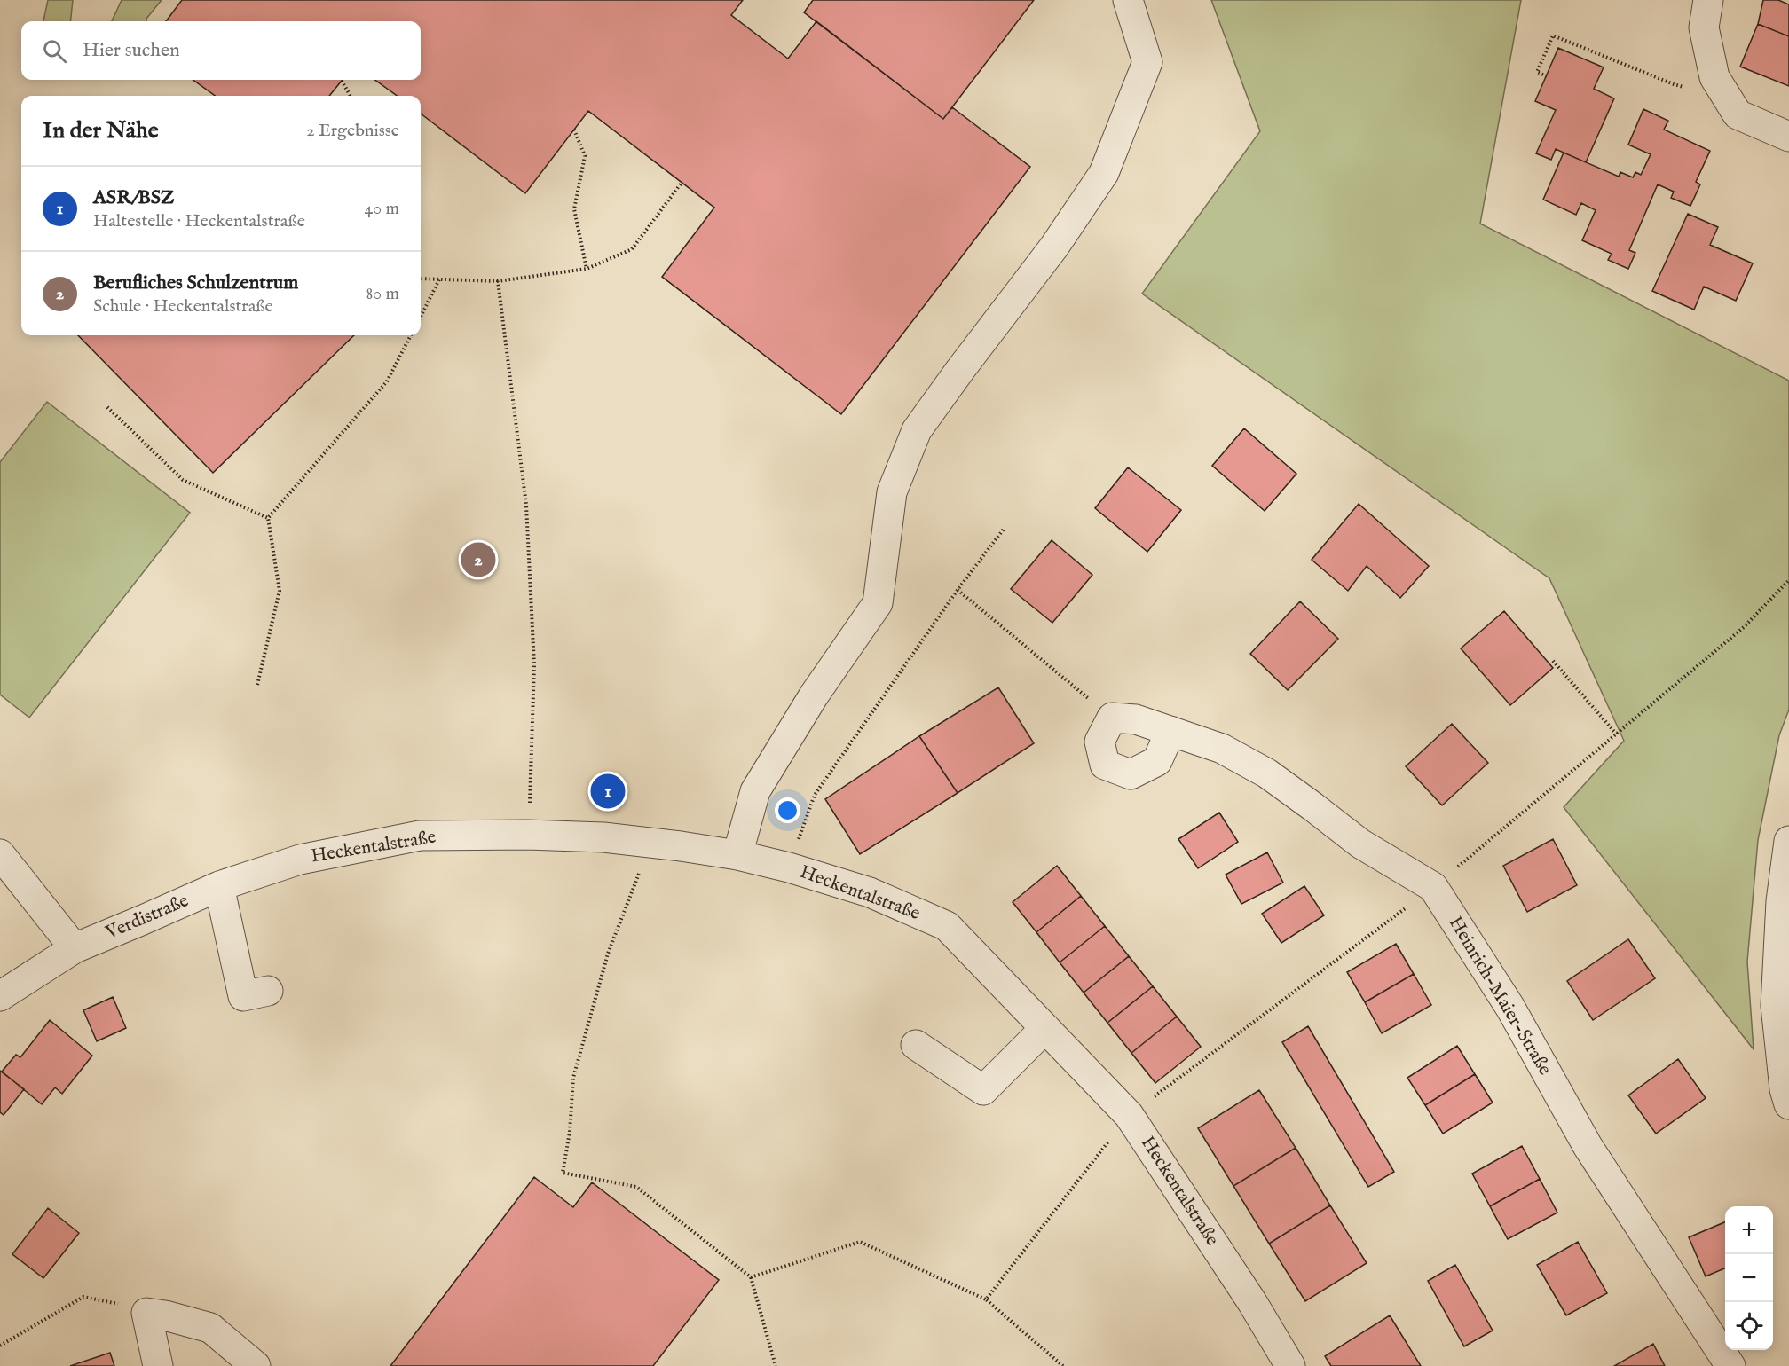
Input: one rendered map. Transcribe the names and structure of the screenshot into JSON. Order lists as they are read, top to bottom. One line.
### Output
{"streets":{"street":["Heckentalstraße","Verdistraße","Heinrich-Maier-Straße"]},"crossings":[["Heckentalstraße","Verdistraße"]],"page":{"search":"Hier suchen","heading":["In der Nähe","2 Ergebnisse"],"list":[{"mark":"1","name":"ASR/BSZ","note":"Haltestelle · Heckentalstraße","value":"40 m"},{"mark":"2","name":"Berufliches Schulzentrum","note":"Schule · Heckentalstraße","value":"80 m"}],"pins":["2","1"],"map_buttons":["+","−"]}}
